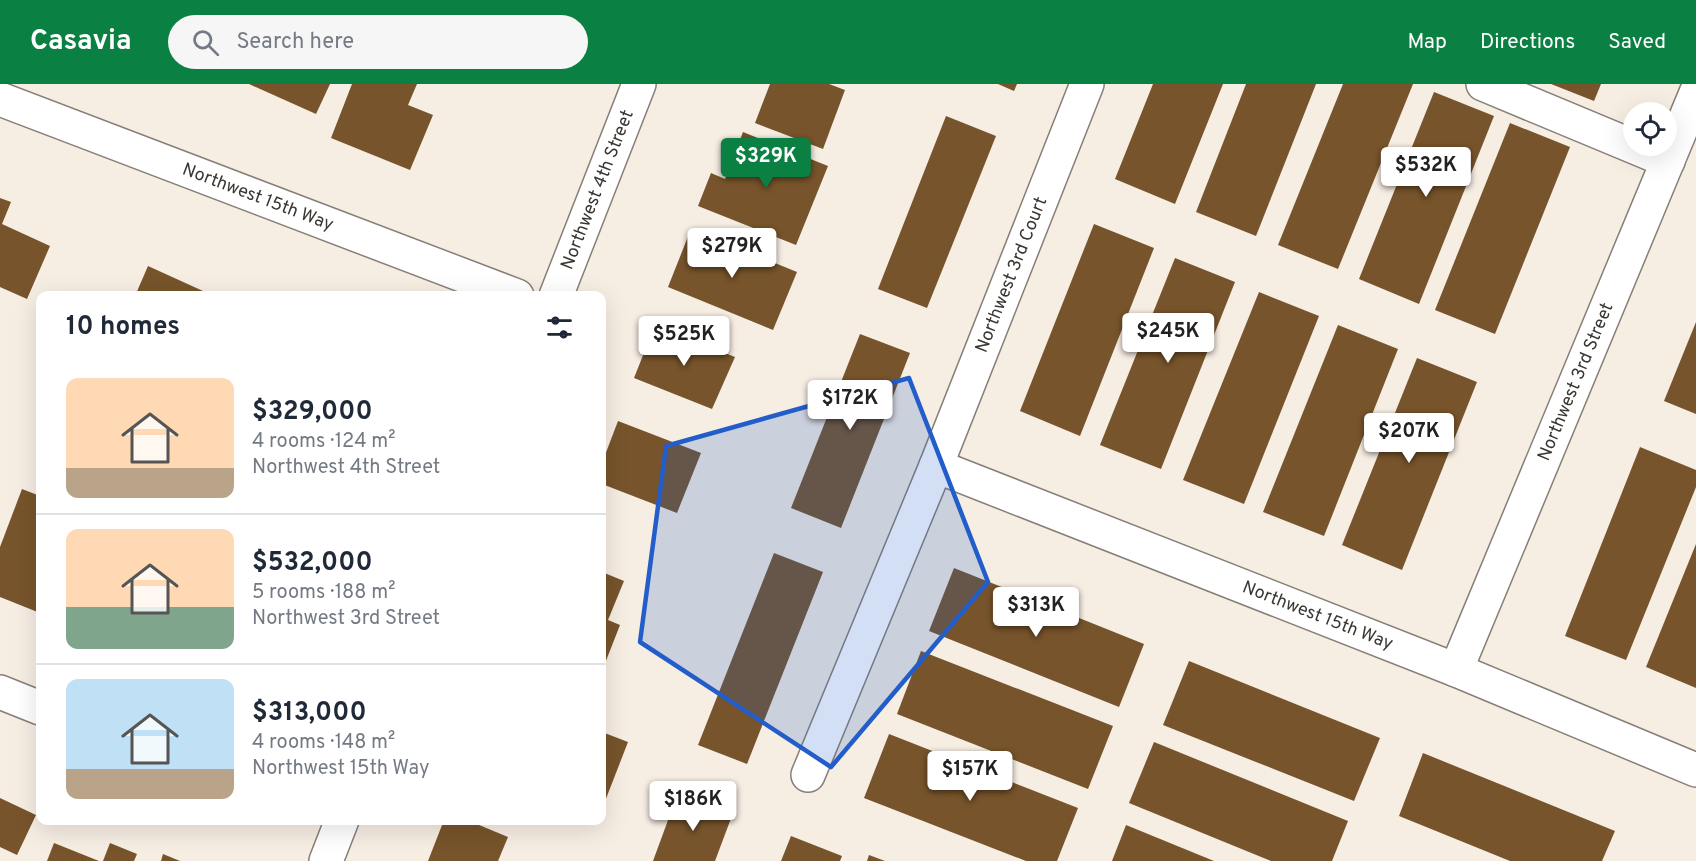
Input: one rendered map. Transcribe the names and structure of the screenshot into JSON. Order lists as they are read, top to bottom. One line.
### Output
{"streets":{"street":["Northwest 4th Street","Northwest 15th Way","Northwest 3rd Court","Northwest 3rd Street"]},"crossings":[["Northwest 15th Way","Northwest 3rd Court"],["Northwest 15th Way","Northwest 3rd Street"]],"page":{"header":"Casavia","search":"Search here","nav":["Map","Directions","Saved"],"price":["$329K","$532K","$279K","$245K","$525K","$172K","$207K","$313K","$157K","$186K"],"heading":"10 homes","list":[{"name":"$329,000","note":"4 rooms · 124 m² · Northwest 4th Street"},{"name":"$532,000","note":"5 rooms · 188 m² · Northwest 3rd Street"},{"name":"$313,000","note":"4 rooms · 148 m² · Northwest 15th Way"}]}}
